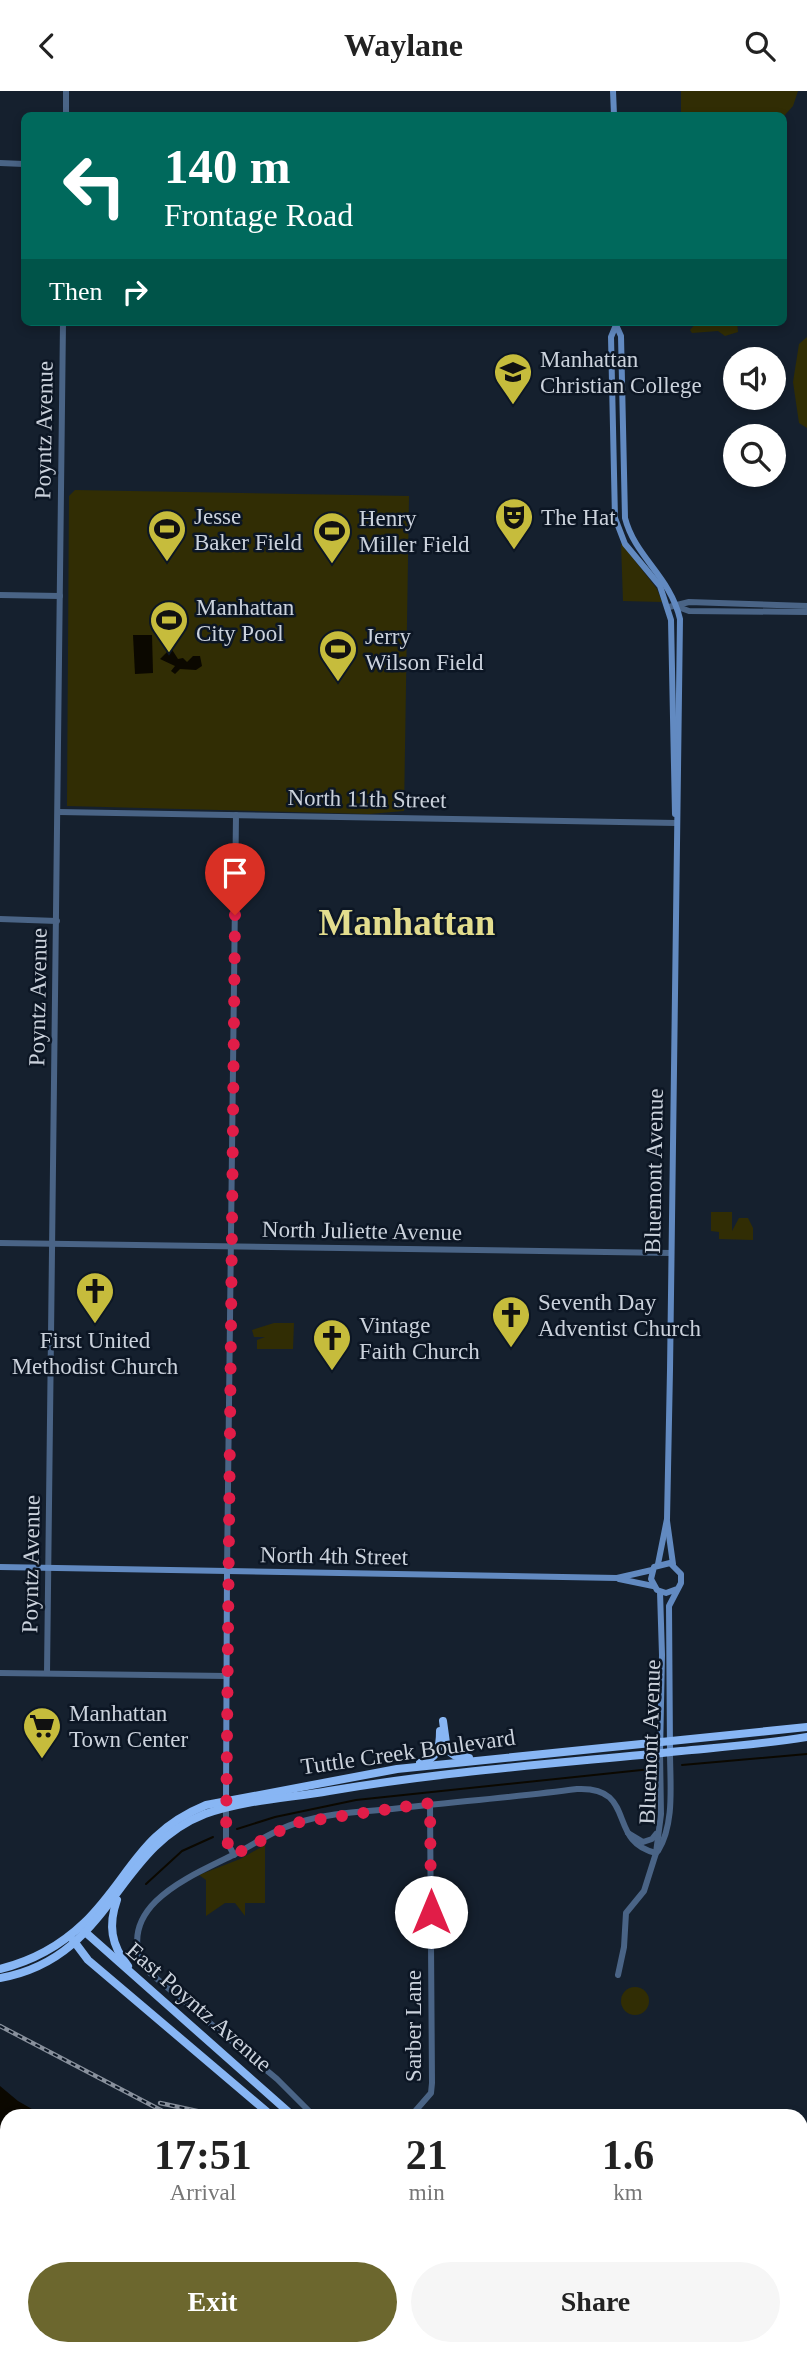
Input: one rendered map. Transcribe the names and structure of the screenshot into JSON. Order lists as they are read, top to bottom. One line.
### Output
{"streets":{"highway":["Tuttle Creek Boulevard","East Poyntz Avenue"],"main road":["Bluemont Avenue","North 4th Street"],"street":["Poyntz Avenue","North 11th Street","North Juliette Avenue","Sarber Lane"]},"crossings":[["Poyntz Avenue","North 11th Street"],["Poyntz Avenue","North Juliette Avenue"],["Poyntz Avenue","North 4th Street"],["North 11th Street","Bluemont Avenue"],["Bluemont Avenue","North Juliette Avenue"],["Bluemont Avenue","North 4th Street"],["Bluemont Avenue","Tuttle Creek Boulevard"],["Tuttle Creek Boulevard","East Poyntz Avenue"]],"districts":["Manhattan"],"places":{"school or university":["Manhattan Christian College"],"theatre":["The Hat"],"sports":["Jesse Baker Field","Henry Miller Field","Manhattan City Pool","Jerry Wilson Field"],"church":["First United Methodist Church","Seventh Day Adventist Church","Vintage Faith Church"],"supermarket":["Manhattan Town Center"]},"page":{"header":"Waylane","turn":["140 m","Frontage Road"],"then":"Then","eta":["17:51","Arrival","21","min","1.6","km"],"buttons":["Exit","Share"]}}
